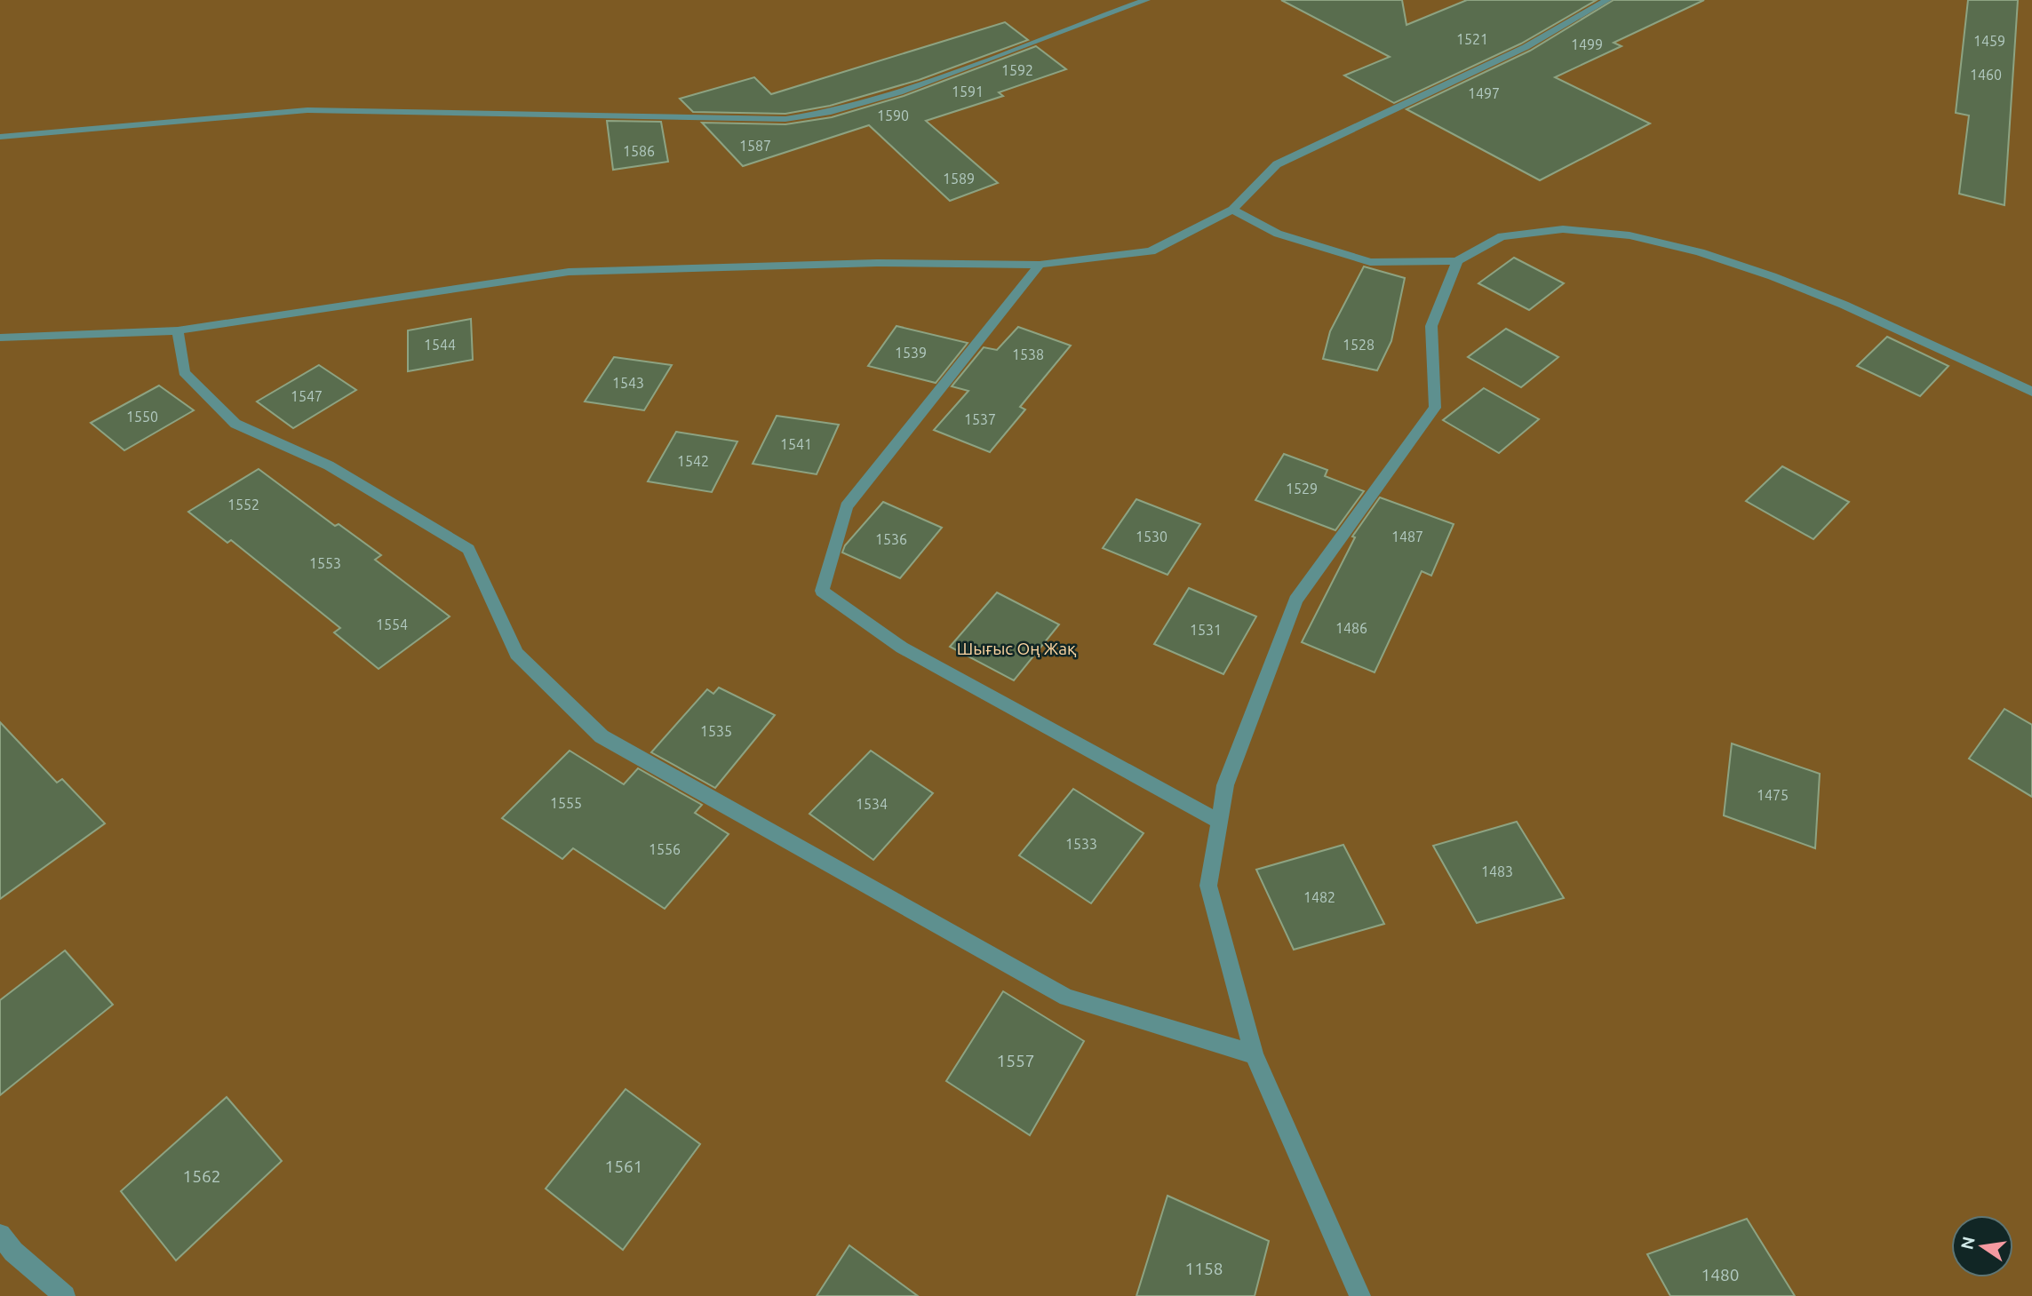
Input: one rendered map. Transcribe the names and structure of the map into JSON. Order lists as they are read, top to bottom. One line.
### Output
{"parks":["Шығыс Оң Жақ"],"house_numbers":["1521","1459","1499","1592","1460","1591","1497","1590","1587","1586","1589","1544","1528","1539","1538","1543","1547","1550","1537","1541","1542","1529","1552","1530","1487","1536","1553","1554","1486","1531","1535","1475","1555","1534","1533","1556","1483","1482","1557","1561","1562","1158","1480"],"north":"left"}
